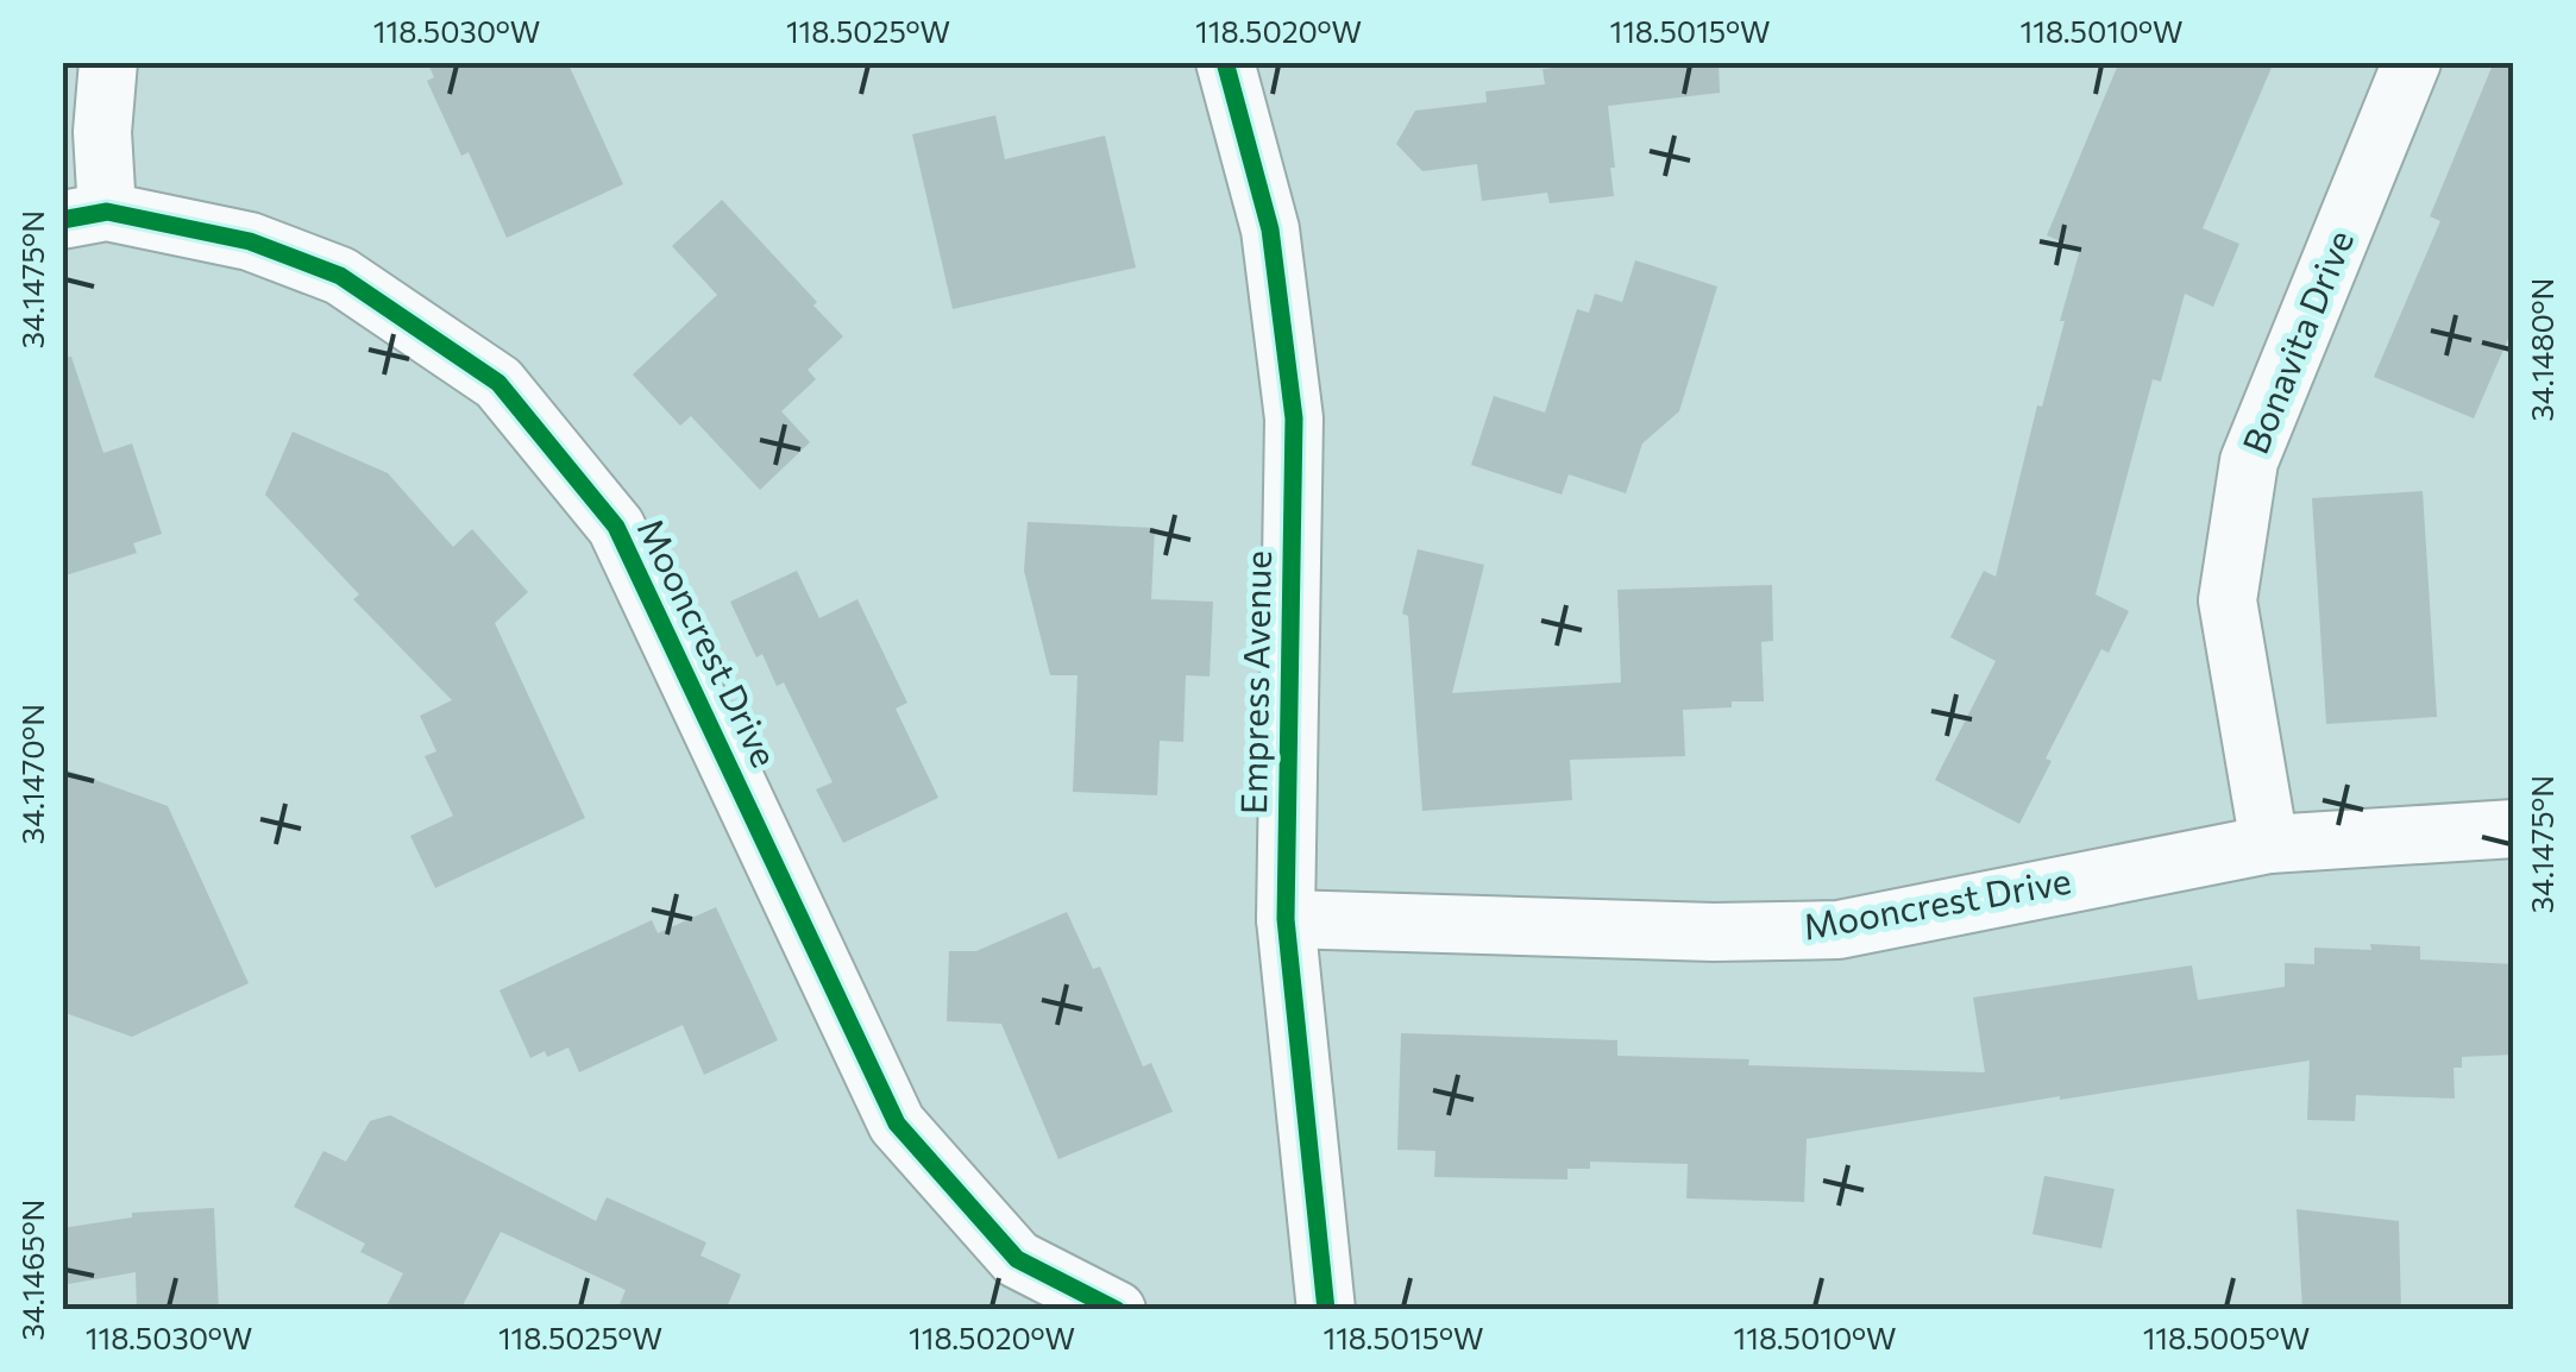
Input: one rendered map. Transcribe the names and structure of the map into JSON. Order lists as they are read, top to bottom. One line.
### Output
{"streets":{"street":["Bonavita Drive","Mooncrest Drive","Empress Avenue"]},"crossings":[["Bonavita Drive","Mooncrest Drive"],["Mooncrest Drive","Empress Avenue"]],"coordinates":["118.5030°W","118.5025°W","118.5020°W","118.5015°W","118.5010°W","34.1475°N","34.1480°N","34.1470°N","34.1465°N","118.5005°W"]}
